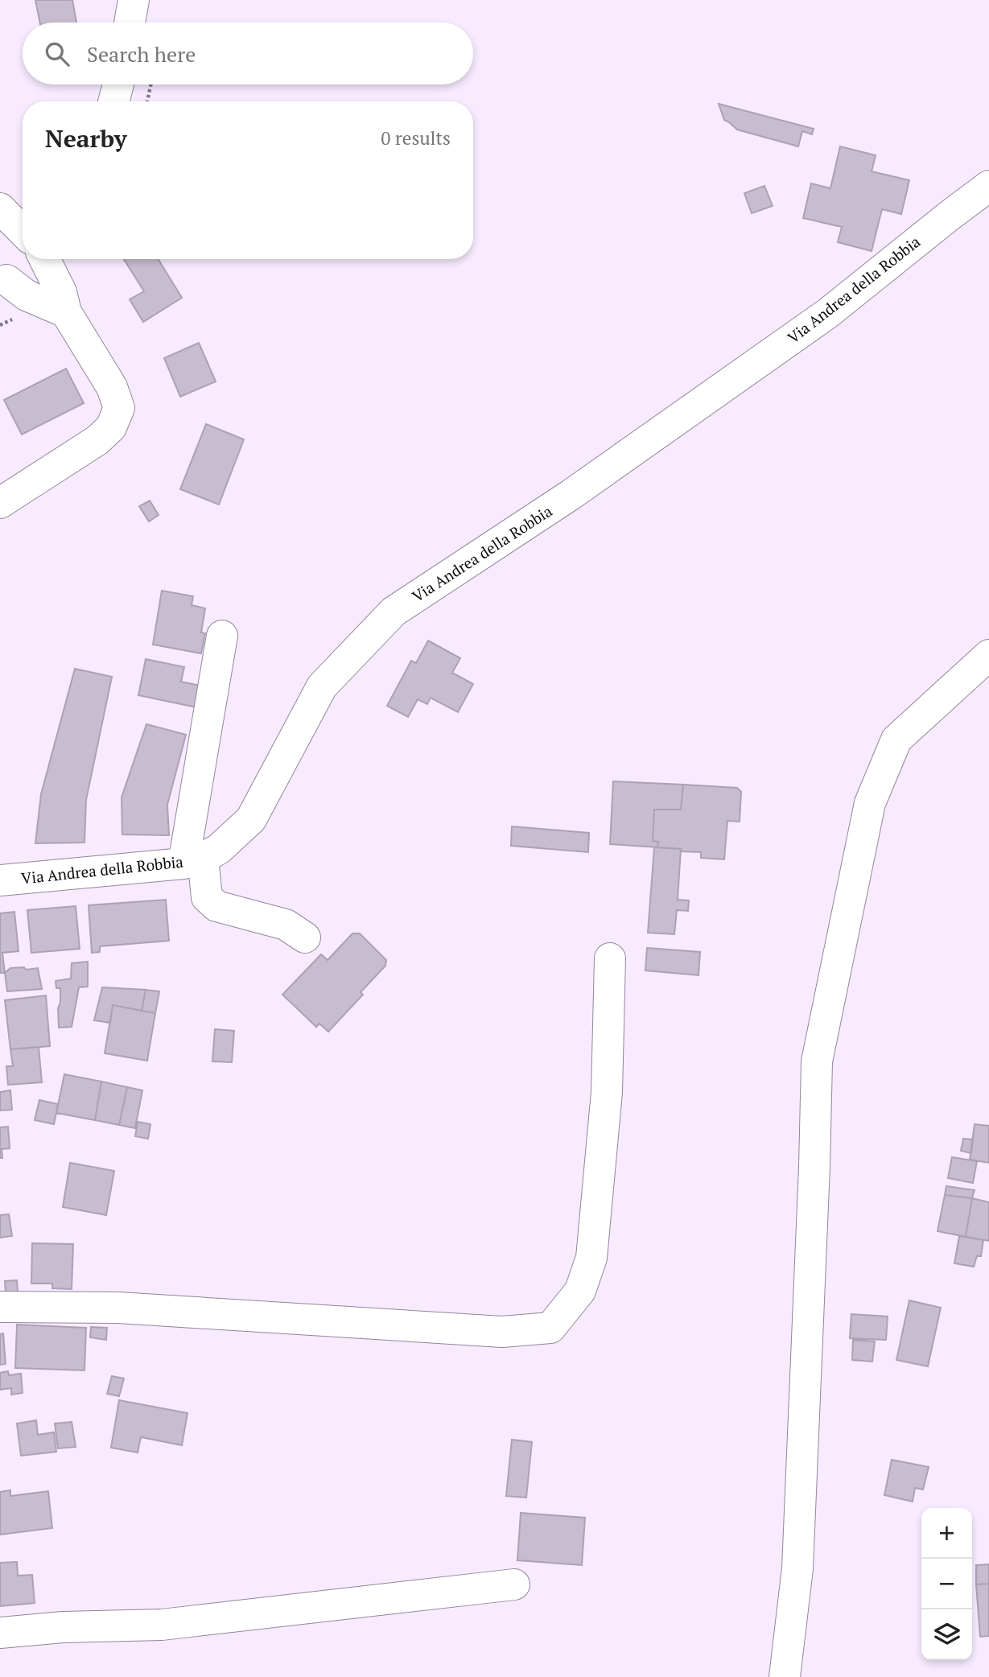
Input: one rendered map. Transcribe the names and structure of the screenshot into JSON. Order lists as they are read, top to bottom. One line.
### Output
{"streets":{"street":["Via Andrea della Robbia"]},"page":{"search":"Search here","heading":["Nearby","0 results"],"map_buttons":["+","−"]}}
